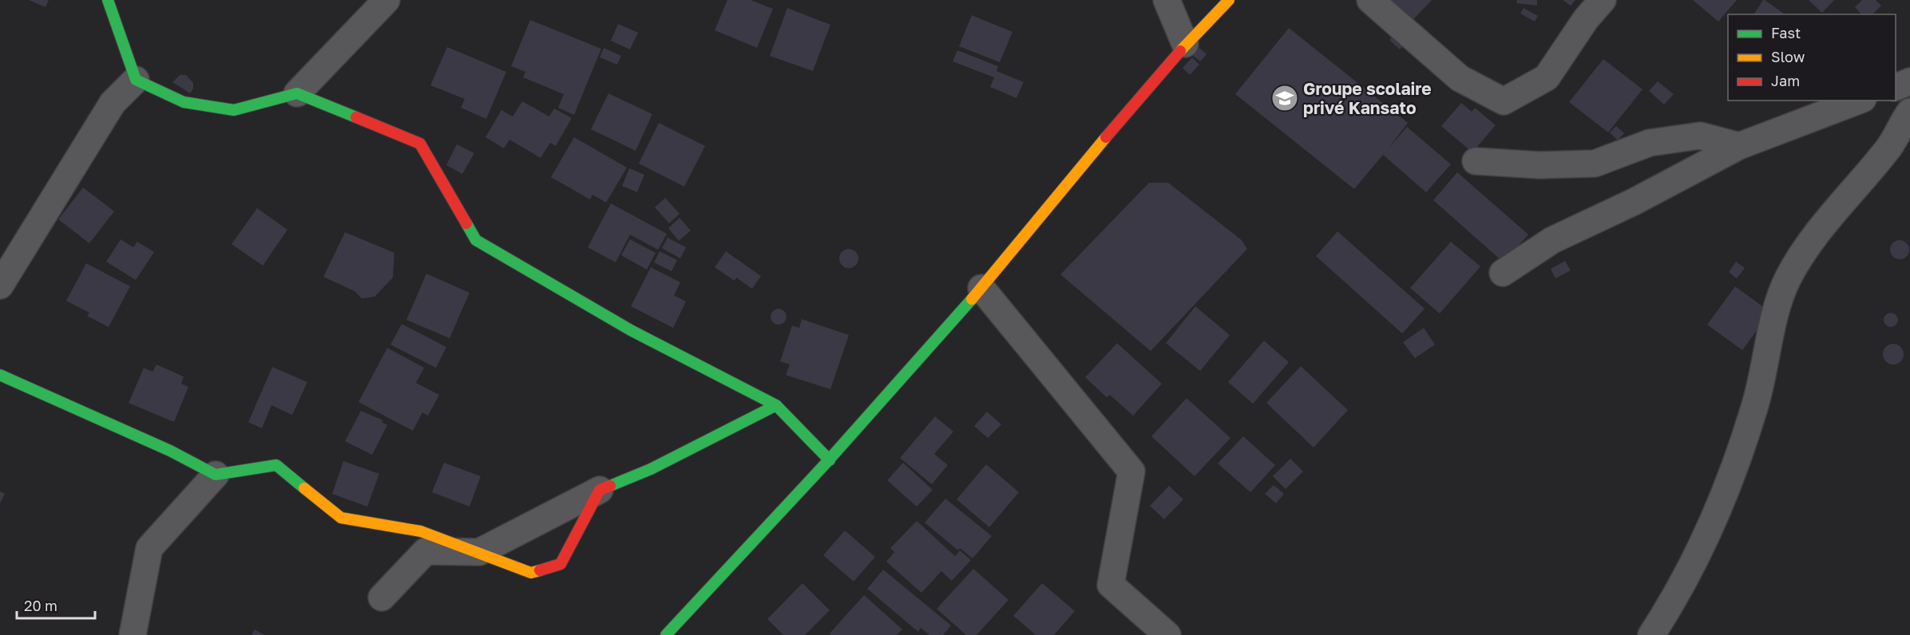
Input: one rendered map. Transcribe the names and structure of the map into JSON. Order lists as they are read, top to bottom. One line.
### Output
{"places":{"school or university":["Groupe scolaire privé Kansato"]},"legend":["Fast","Slow","Jam"],"scale_bar":"20 m"}
